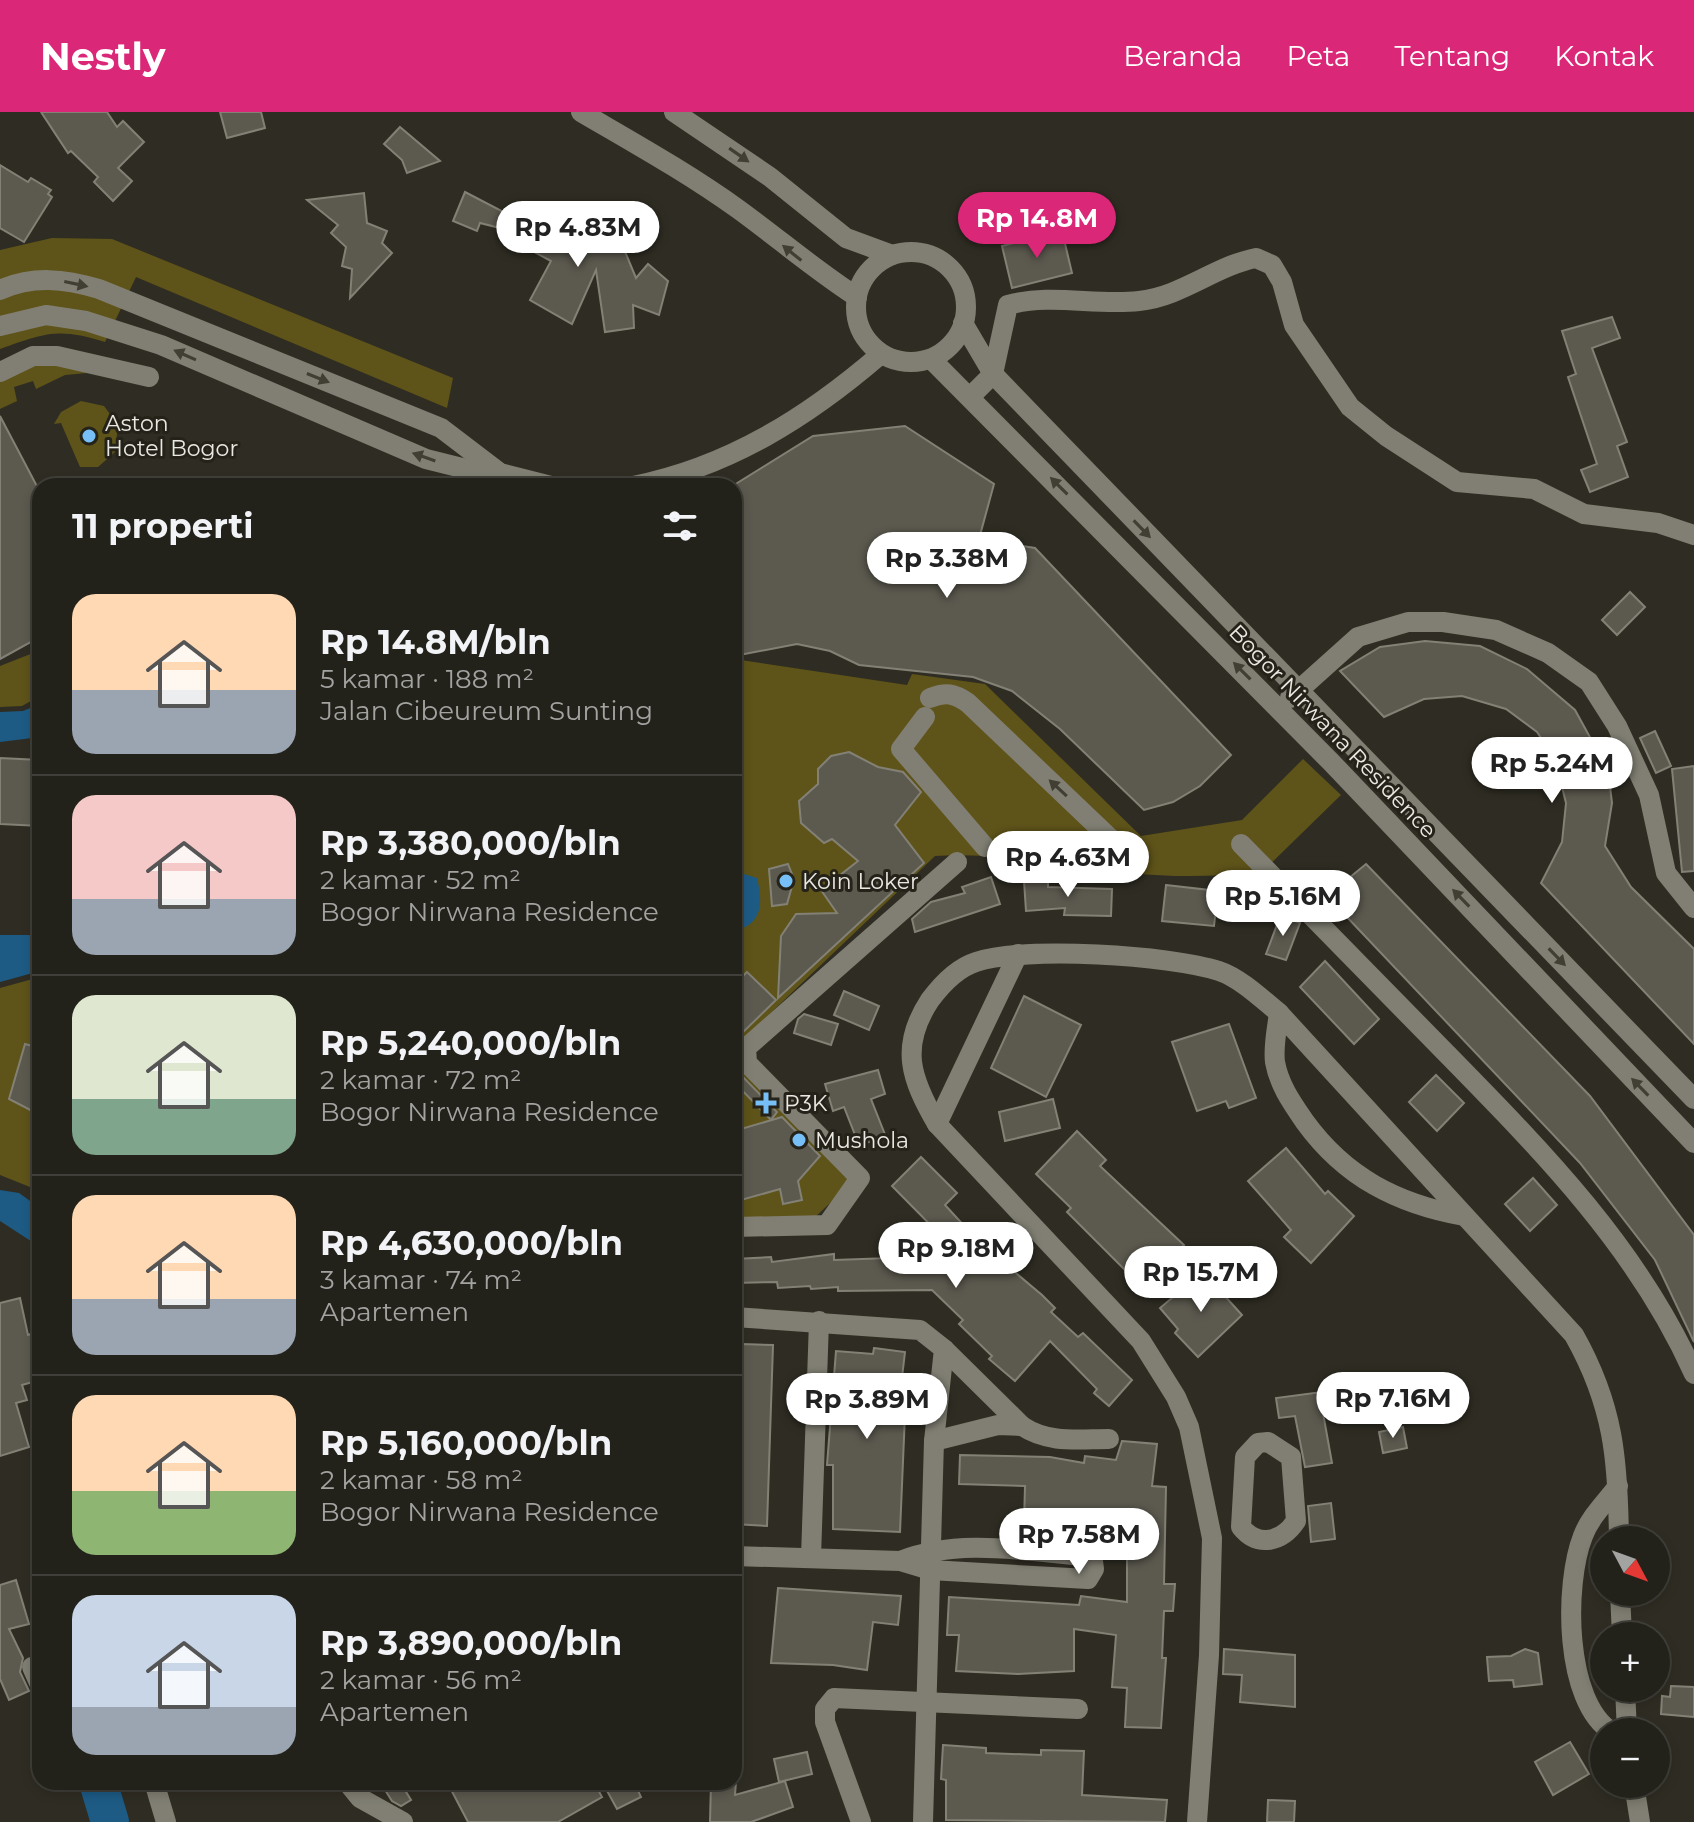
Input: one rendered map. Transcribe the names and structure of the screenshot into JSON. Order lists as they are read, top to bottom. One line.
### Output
{"streets":{"street":["Bogor Nirwana Residence"]},"places":{"other":["Aston Hotel Bogor","Koin Loker","Mushola"],"health":["P3K"]},"north":"bottom right","page":{"header":"Nestly","nav":["Beranda","Peta","Tentang","Kontak"],"price":["Rp 14.8M","Rp 4.83M","Rp 3.38M","Rp 5.24M","Rp 4.63M","Rp 5.16M","Rp 9.18M","Rp 15.7M","Rp 7.16M","Rp 3.89M","Rp 7.58M"],"heading":"11 properti","list":[{"name":"Rp 14.8M/bln","note":"5 kamar · 188 m² · Jalan Cibeureum Sunting"},{"name":"Rp 3,380,000/bln","note":"2 kamar · 52 m² · Bogor Nirwana Residence"},{"name":"Rp 5,240,000/bln","note":"2 kamar · 72 m² · Bogor Nirwana Residence"},{"name":"Rp 4,630,000/bln","note":"3 kamar · 74 m² · Apartemen"},{"name":"Rp 5,160,000/bln","note":"2 kamar · 58 m² · Bogor Nirwana Residence"},{"name":"Rp 3,890,000/bln","note":"2 kamar · 56 m² · Apartemen"}],"map_buttons":["+","−"]}}
